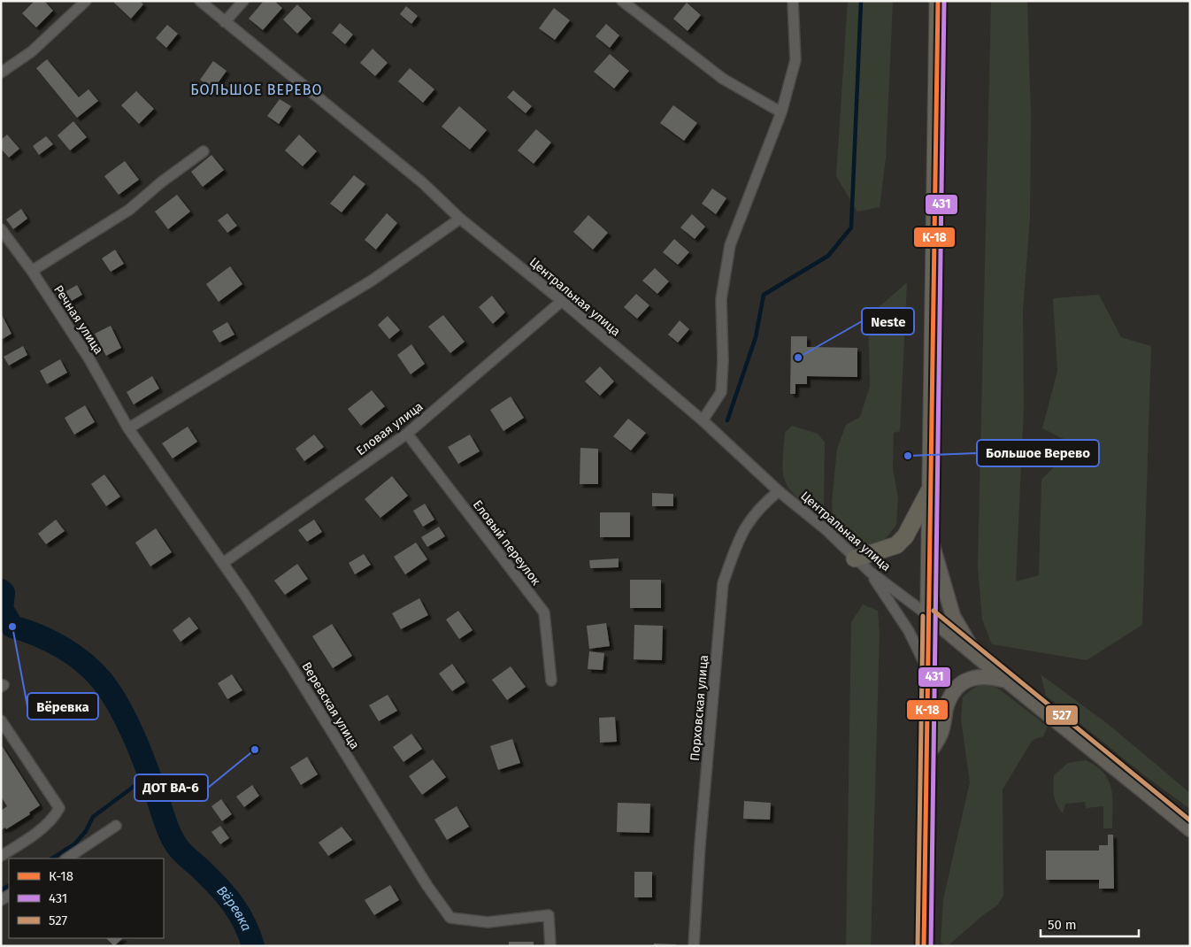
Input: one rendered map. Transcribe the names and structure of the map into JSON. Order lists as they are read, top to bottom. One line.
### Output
{"streets":{"street":["Центральная улица","Речная улица","Еловая улица","Еловый переулок","Веревская улица","Порховская улица"]},"crossings":[["Центральная улица","Еловая улица"],["Центральная улица","Порховская улица"],["Речная улица","Веревская улица"],["Еловая улица","Еловый переулок"],["Еловая улица","Веревская улица"]],"districts":["БОЛЬШОЕ ВЕРЕВО"],"water":["Вёревка"],"places":["Neste","Большое Верево","Вёревка","ДОТ ВА-6"],"lines":["transit line К-18","transit line 431","transit line 527"],"legend":["К-18","431","527"],"scale_bar":"50 m"}
